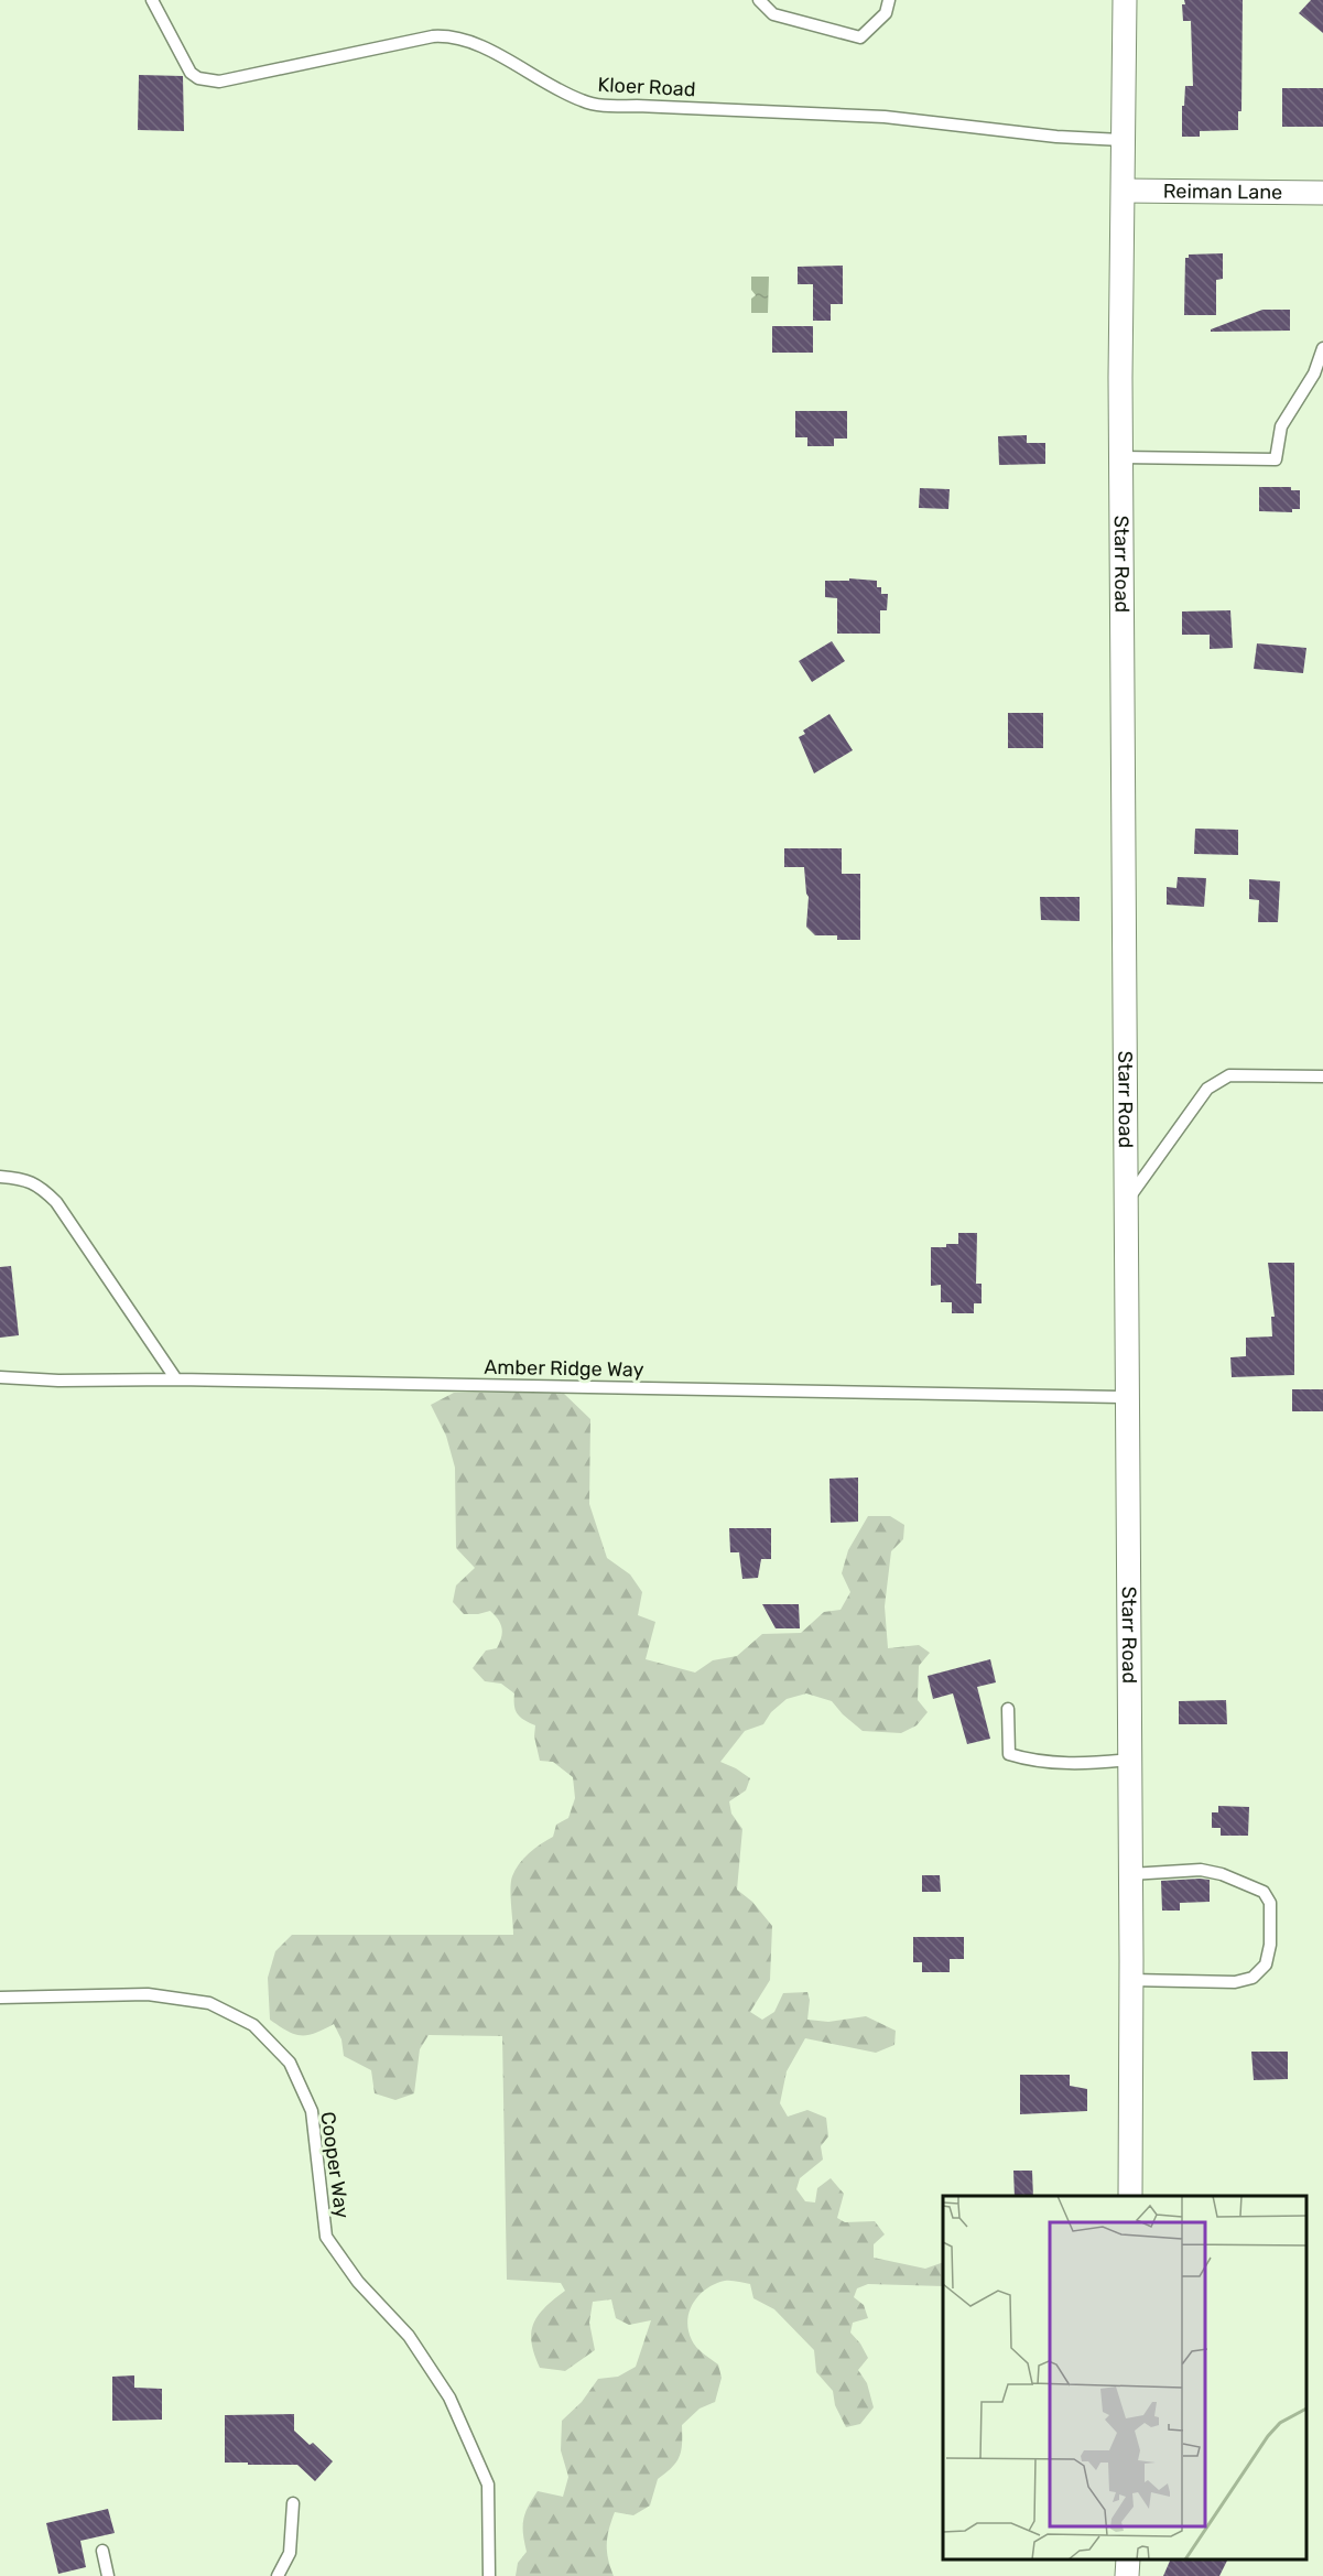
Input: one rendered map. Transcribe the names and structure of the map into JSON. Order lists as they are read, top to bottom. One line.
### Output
{"streets":{"street":["Reiman Lane","Starr Road"],"lane":["Kloer Road","Amber Ridge Way","Cooper Way"]},"crossings":[["Kloer Road","Starr Road"],["Reiman Lane","Starr Road"],["Starr Road","Amber Ridge Way"]]}
